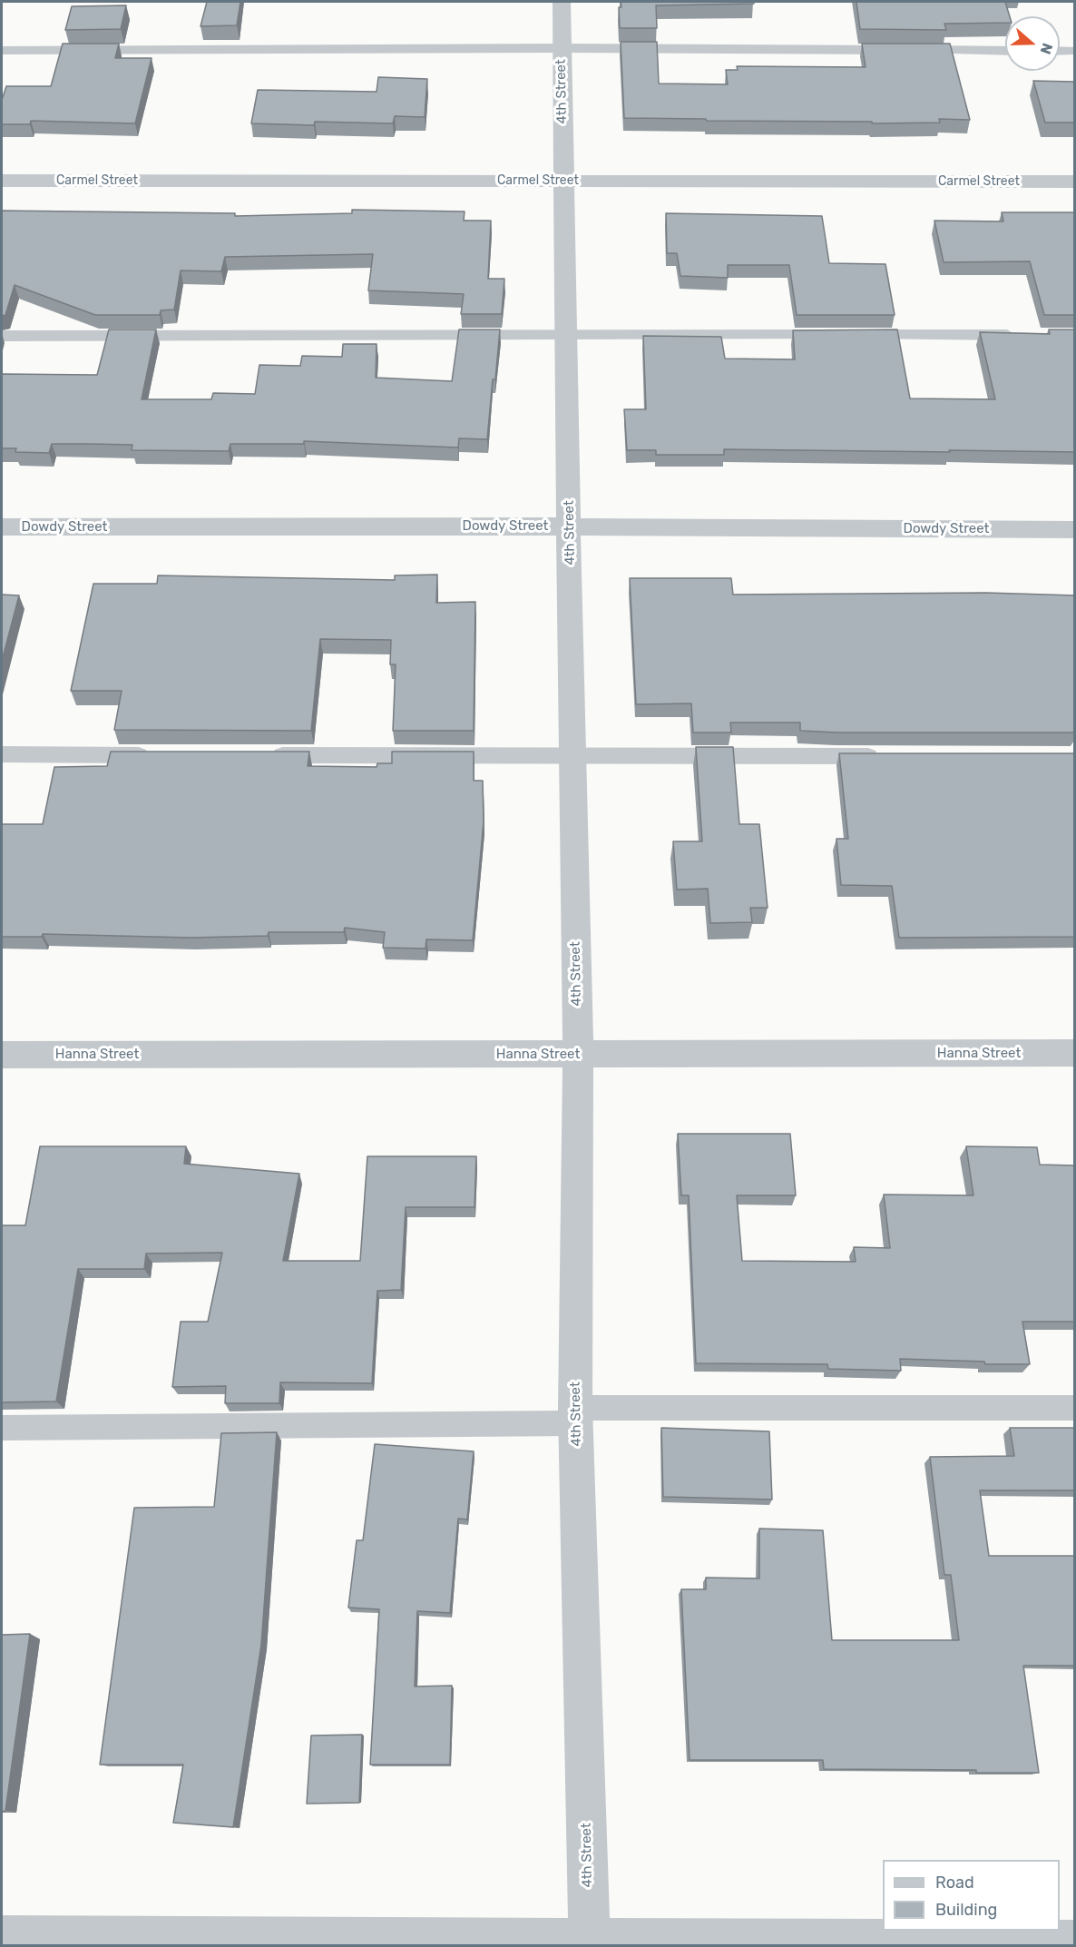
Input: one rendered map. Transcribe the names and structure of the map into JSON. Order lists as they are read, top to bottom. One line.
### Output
{"streets":{"street":["4th Street","Carmel Street","Dowdy Street","Hanna Street"]},"crossings":[["4th Street","Carmel Street"],["4th Street","Dowdy Street"],["4th Street","Hanna Street"]],"legend":["Road","Building"],"north":"right"}
